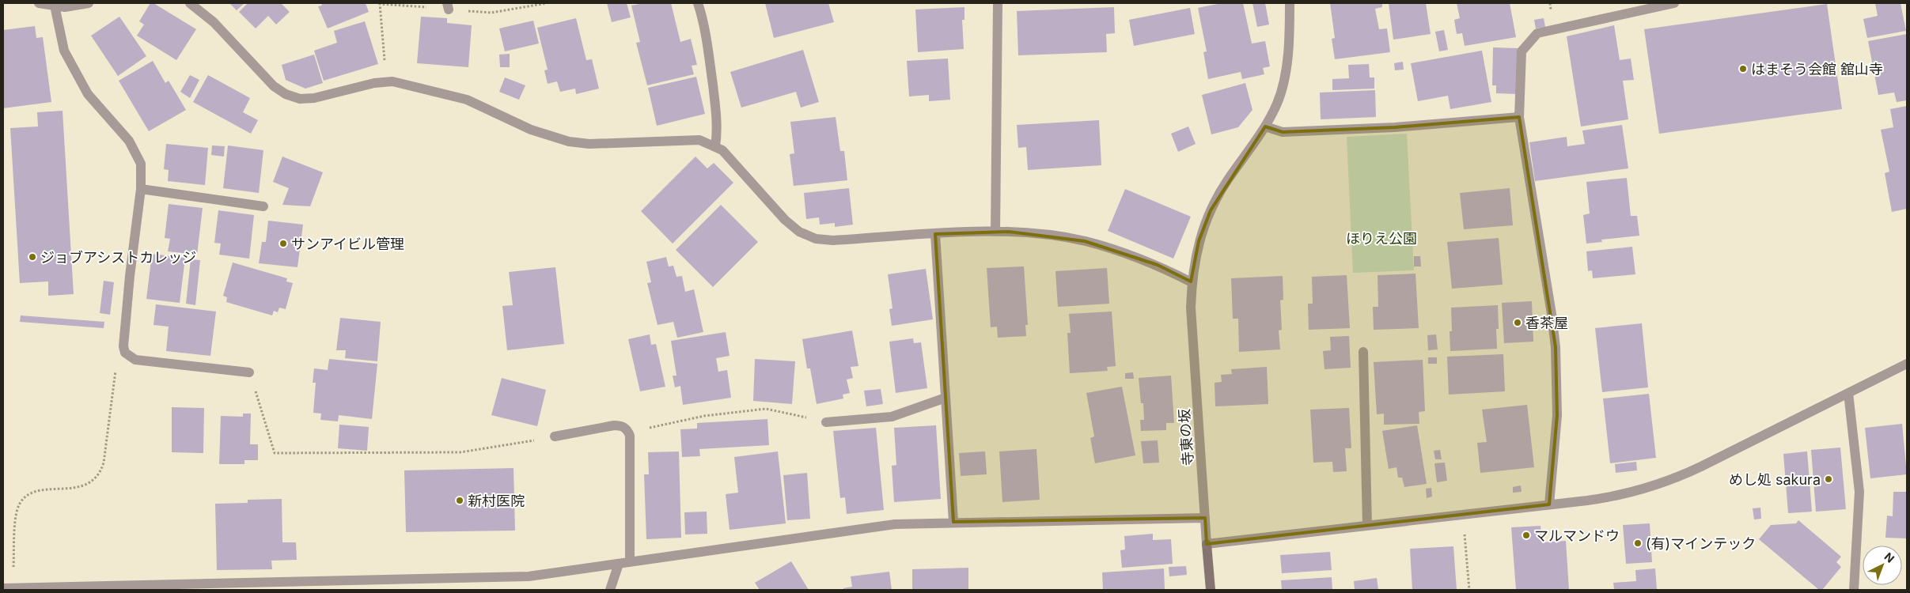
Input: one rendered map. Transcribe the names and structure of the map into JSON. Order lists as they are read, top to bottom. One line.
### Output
{"streets":{"street":["寺東の坂"]},"parks":["ほりえ公園"],"places":["はまそう会館 舘山寺","サンアイビル管理","ジョブアシストカレッジ","香茶屋","めし処 sakura","新村医院","マルマンドウ","(有)マインテック"],"north":"top right"}
